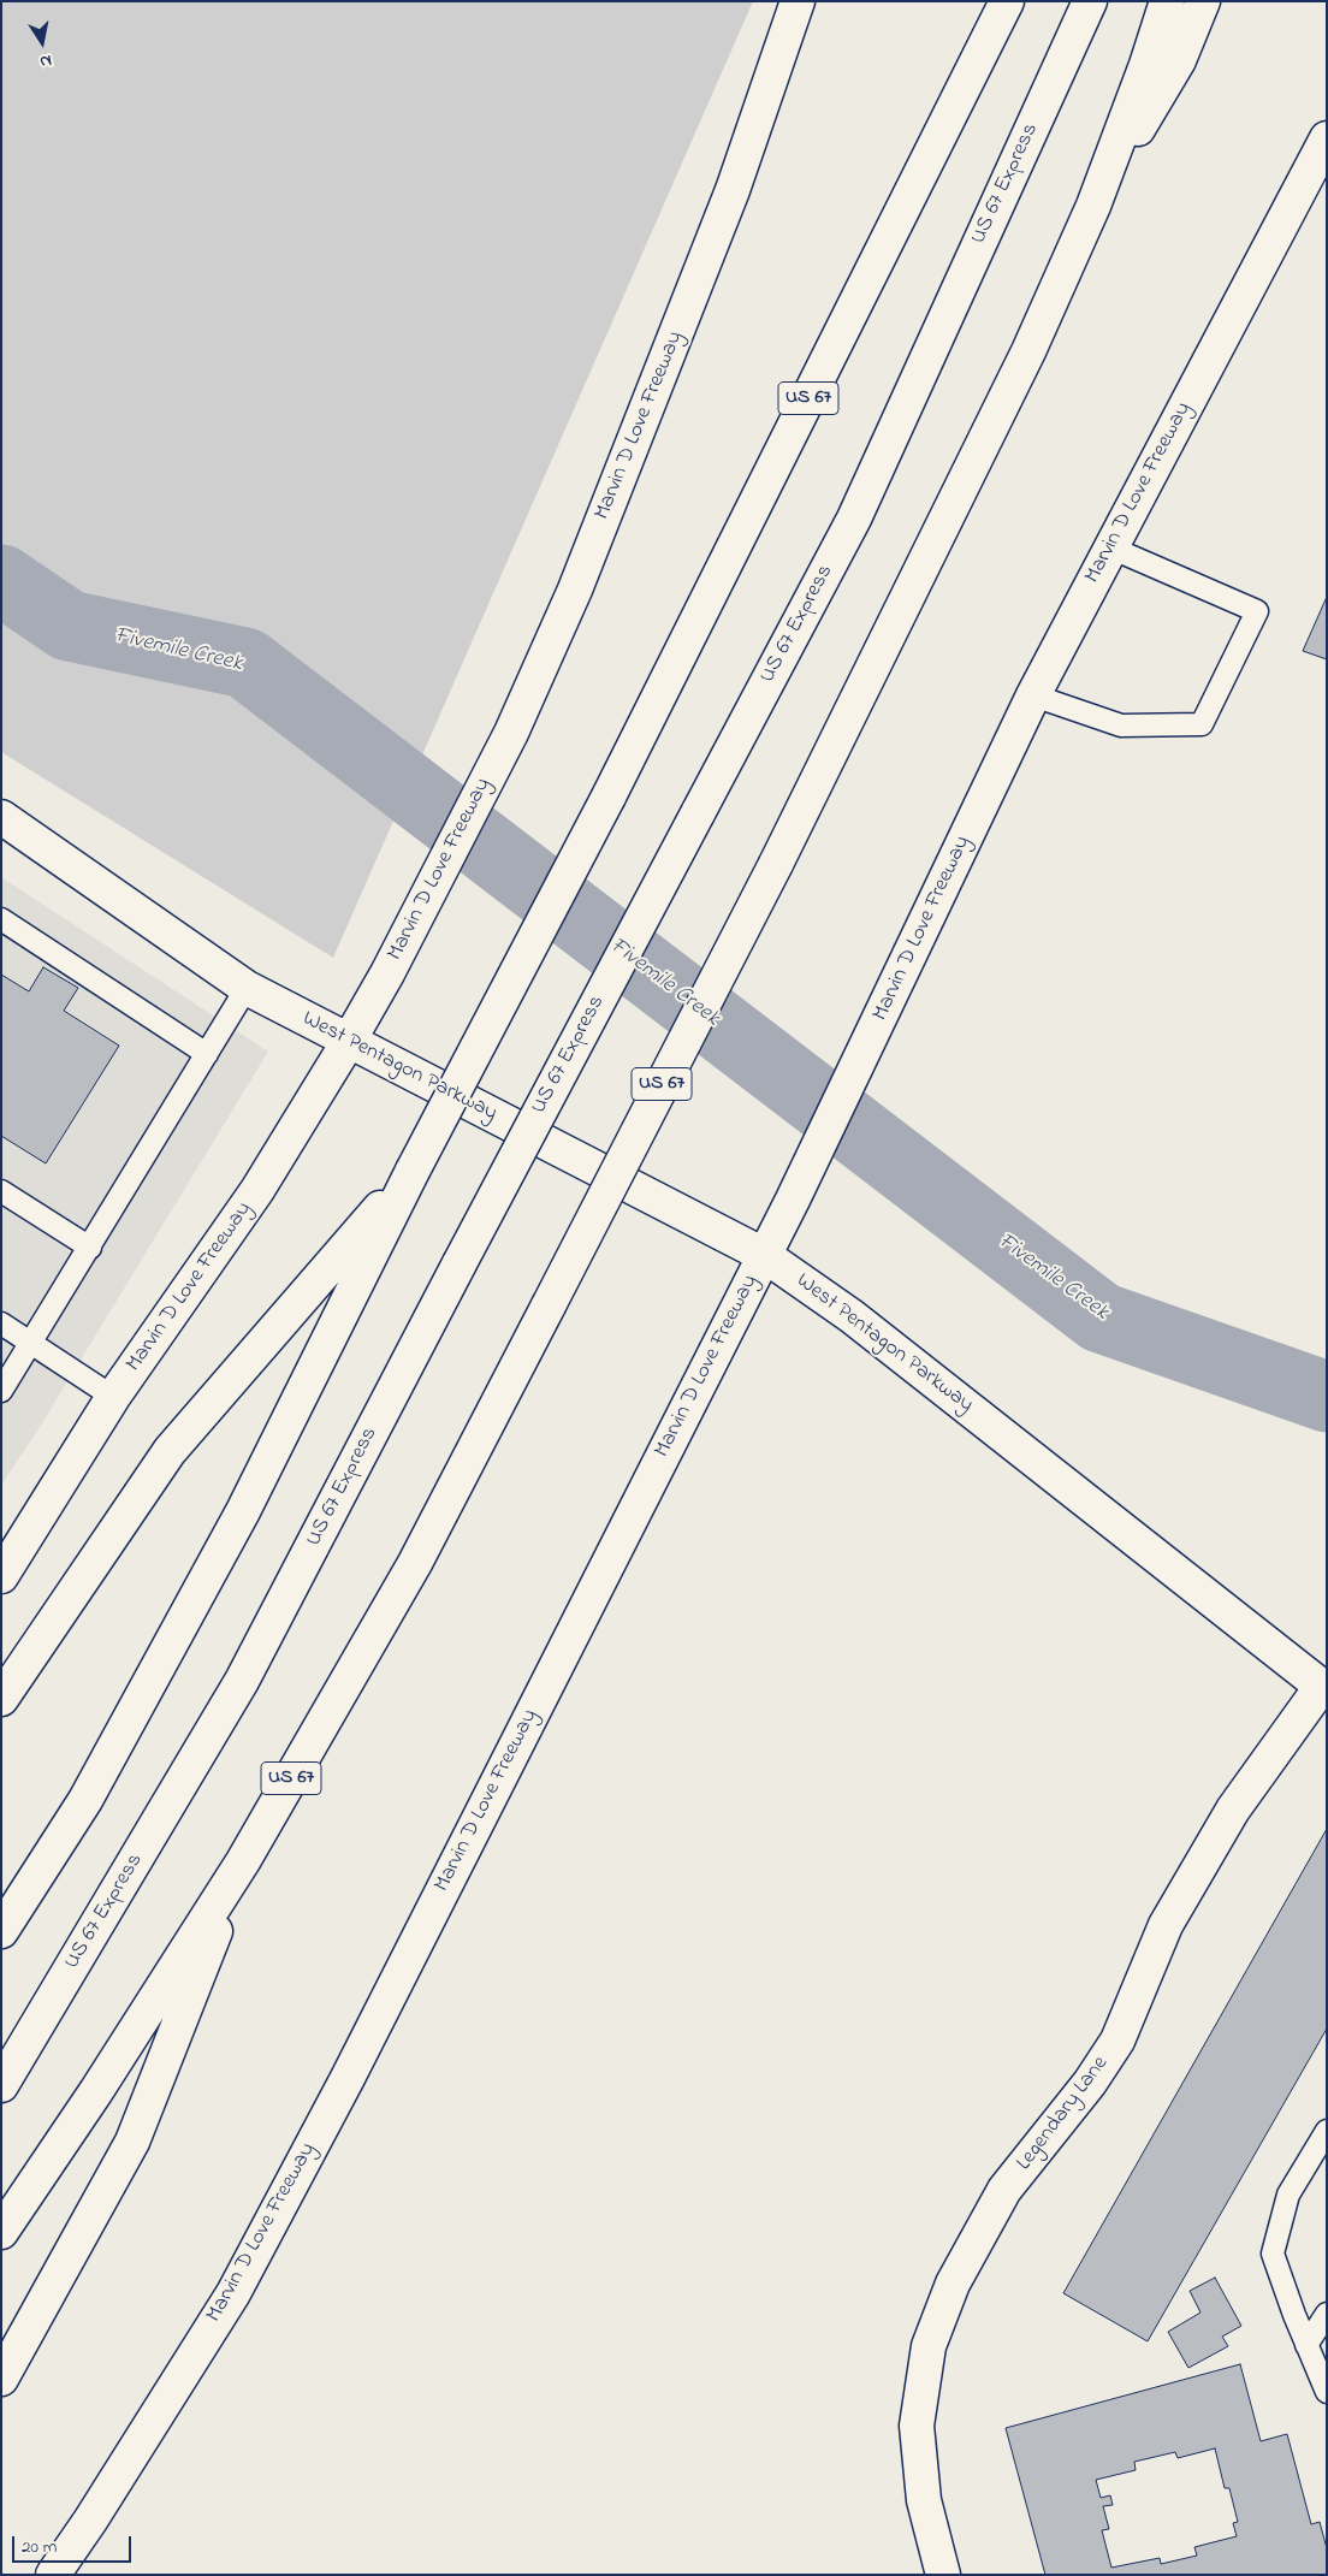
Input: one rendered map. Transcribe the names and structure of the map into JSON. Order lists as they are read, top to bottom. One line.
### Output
{"streets":{"main road":["US 67 Express","US 67","Marvin D Love Freeway","West Pentagon Parkway","Legendary Lane"]},"crossings":[["Marvin D Love Freeway","West Pentagon Parkway"],["West Pentagon Parkway","Legendary Lane"]],"water":["Fivemile Creek"],"scale_bar":"20 m","north":"bottom"}
